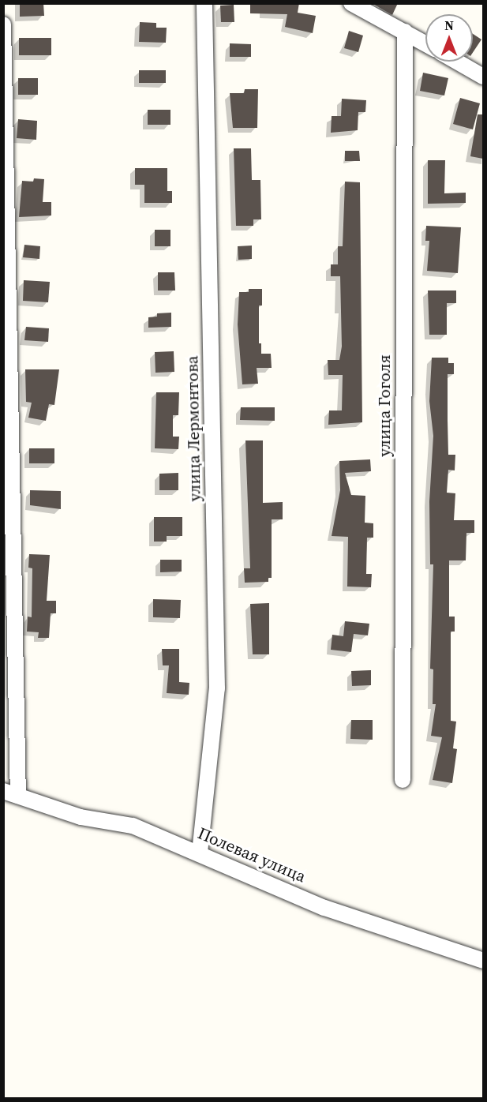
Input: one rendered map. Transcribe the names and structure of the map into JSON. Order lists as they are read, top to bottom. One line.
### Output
{"streets":{"street":["улица Гоголя","улица Лермонтова","Полевая улица"]},"crossings":[["улица Лермонтова","Полевая улица"]],"north":"top"}
